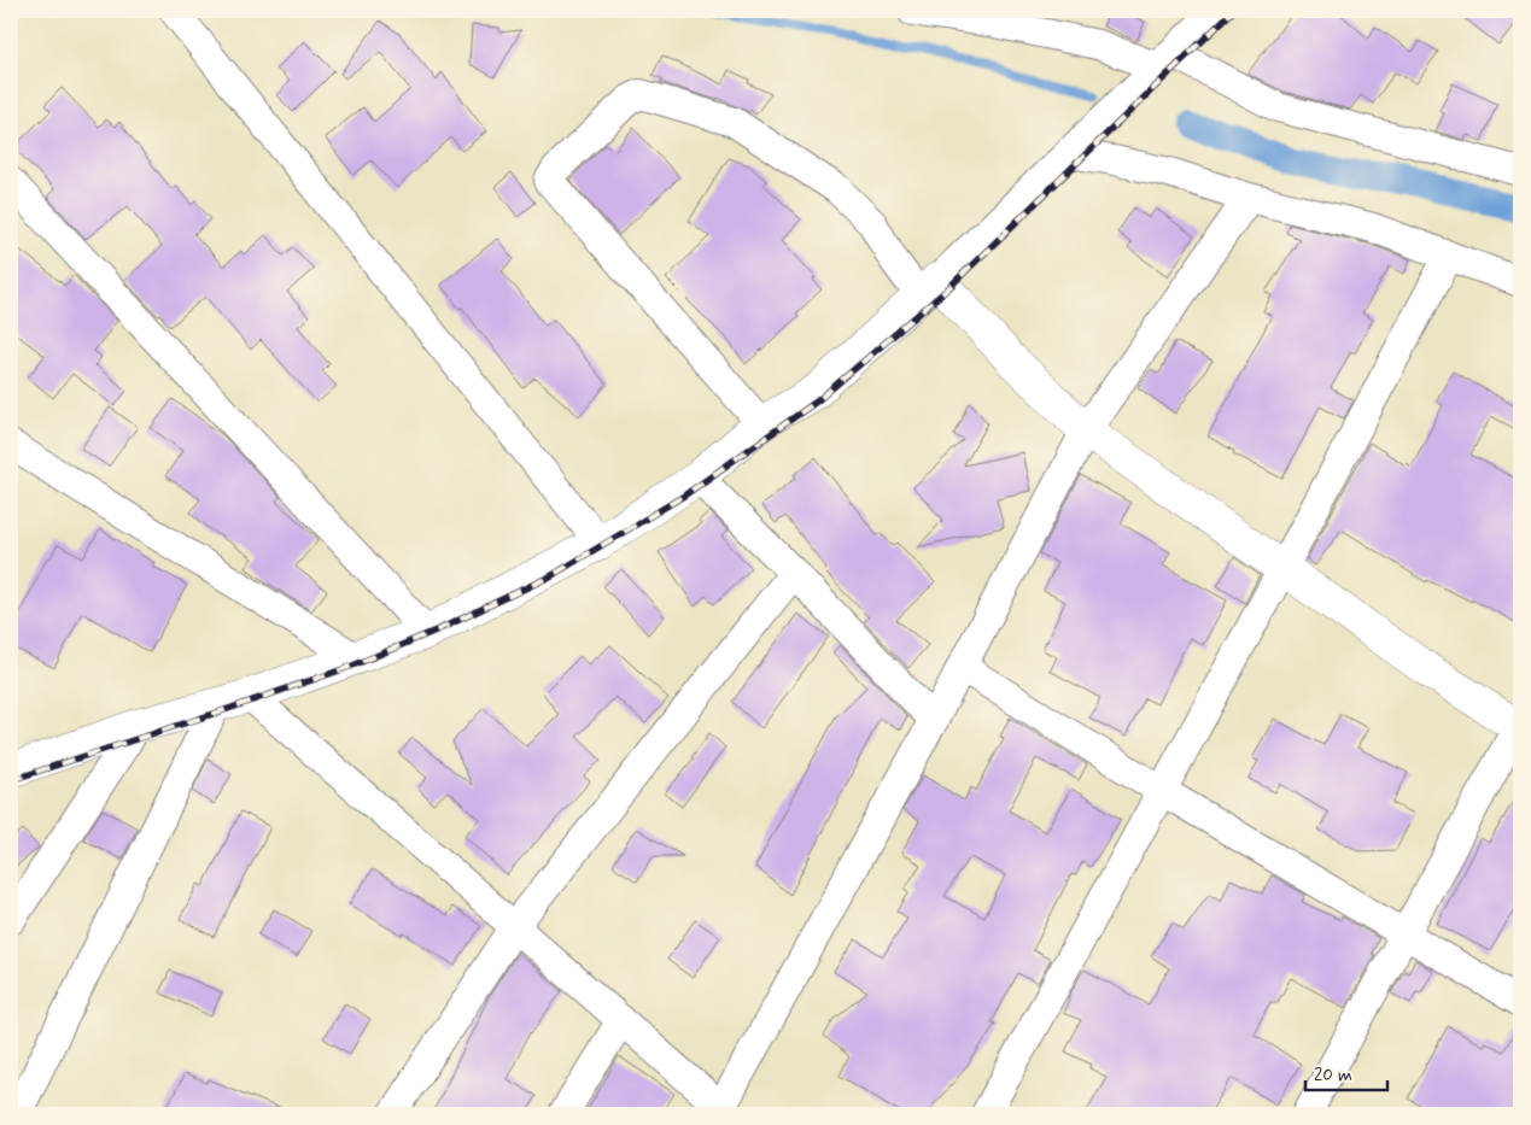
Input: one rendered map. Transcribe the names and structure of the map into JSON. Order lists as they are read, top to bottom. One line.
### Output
{"scale_bar":"20 m"}
